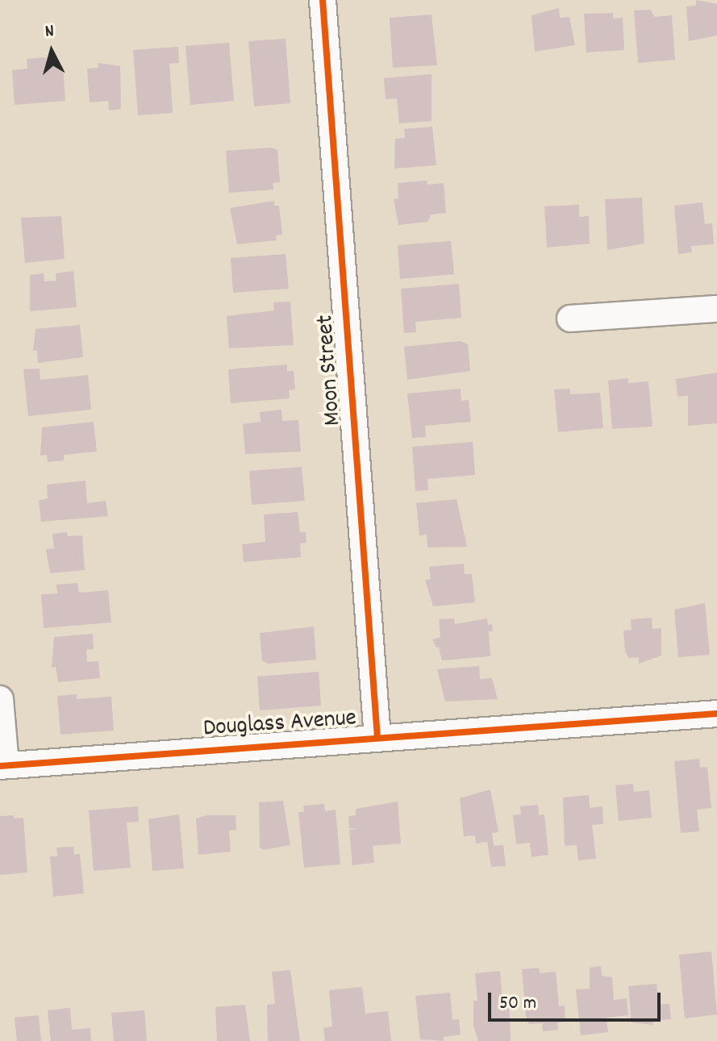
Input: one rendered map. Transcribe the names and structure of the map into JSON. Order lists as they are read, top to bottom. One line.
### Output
{"streets":{"street":["Moon Street","Douglass Avenue"]},"crossings":[["Moon Street","Douglass Avenue"]],"scale_bar":"50 m","north":"top"}
